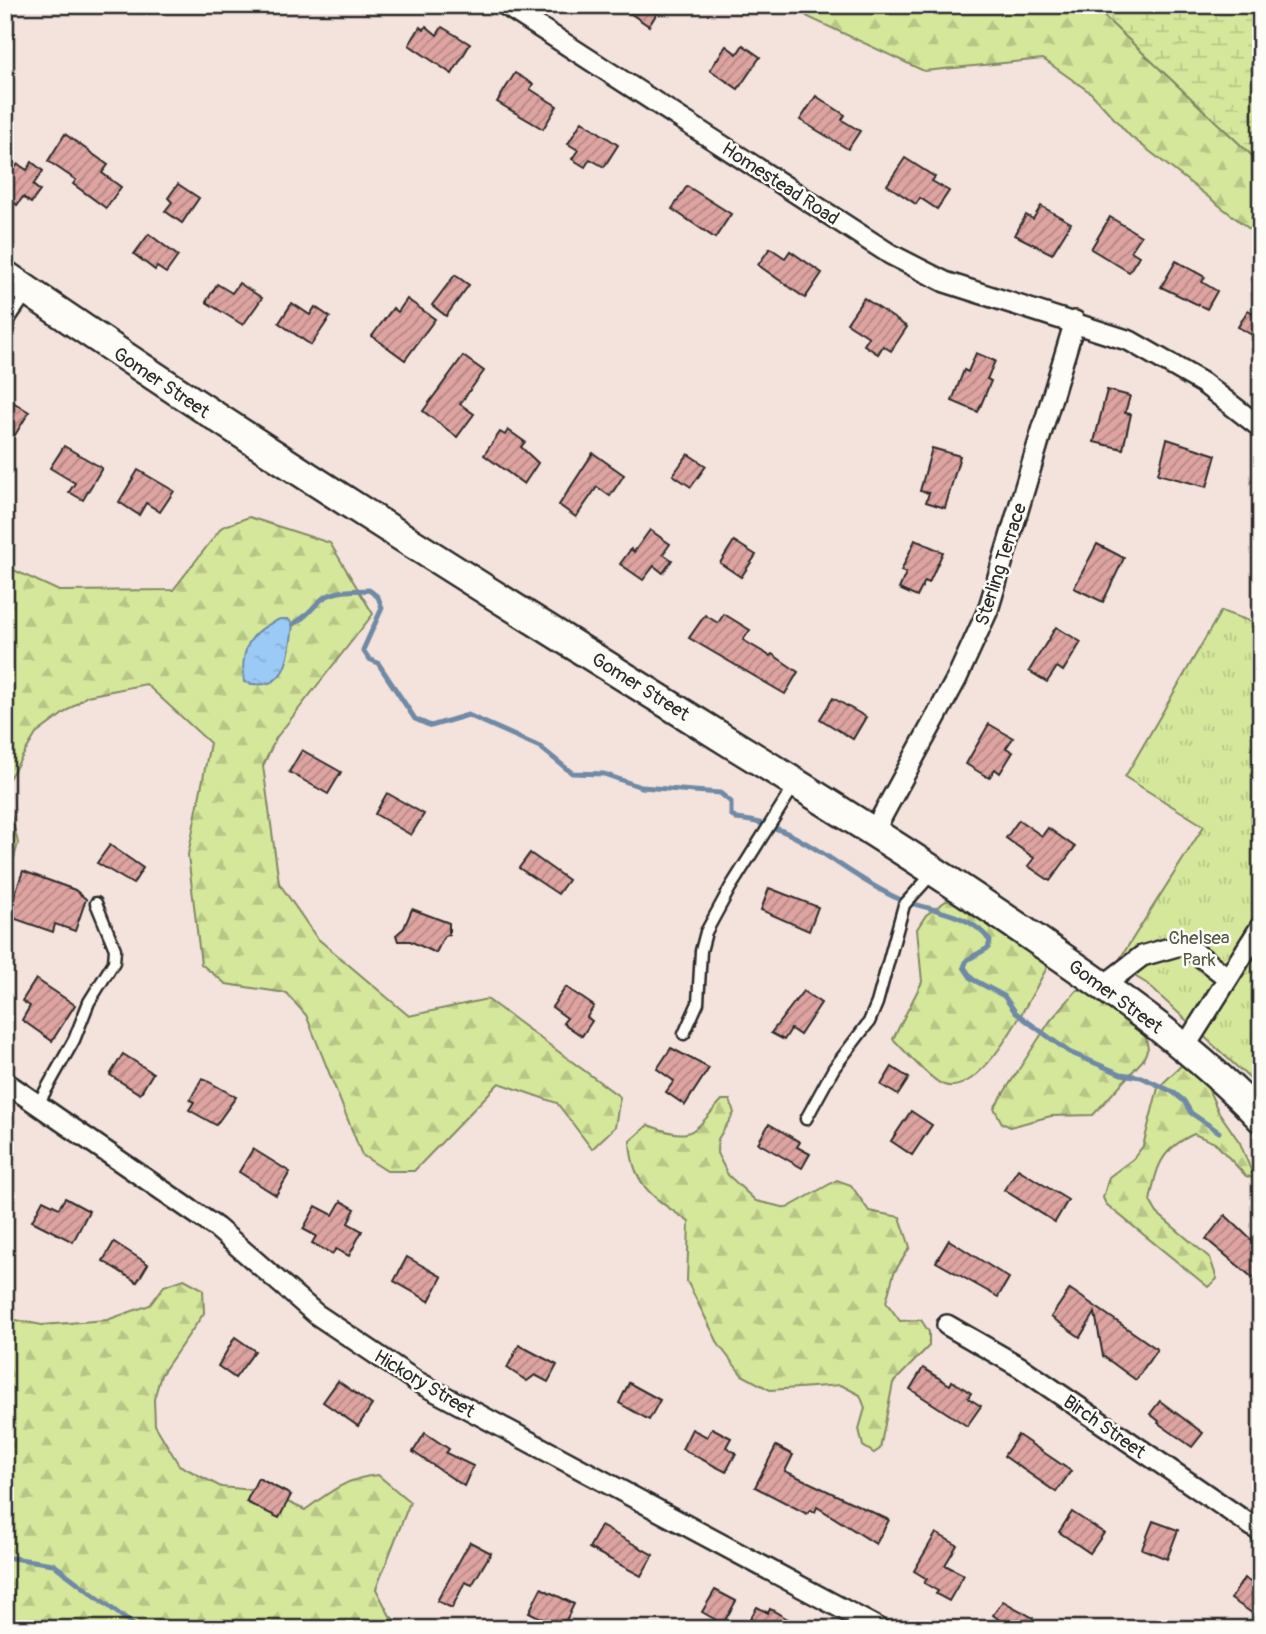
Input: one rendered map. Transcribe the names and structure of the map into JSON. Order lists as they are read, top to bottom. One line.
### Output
{"streets":{"street":["Homestead Road","Gomer Street","Sterling Terrace","Hickory Street","Birch Street"]},"crossings":[["Homestead Road","Sterling Terrace"],["Gomer Street","Sterling Terrace"]],"parks":["Chelsea Park"]}
